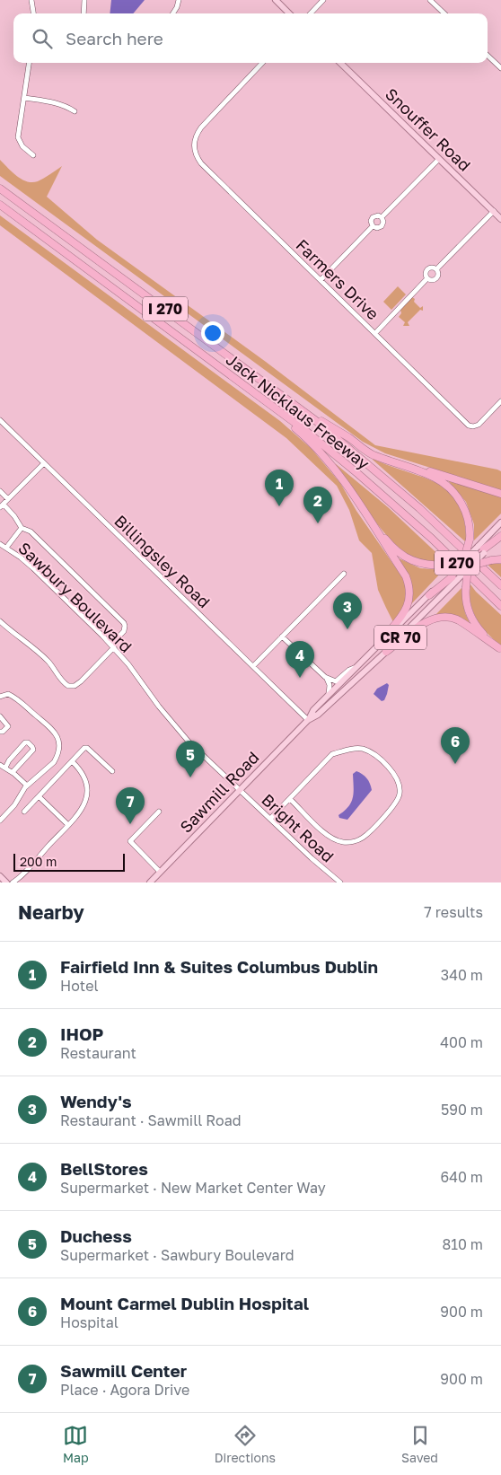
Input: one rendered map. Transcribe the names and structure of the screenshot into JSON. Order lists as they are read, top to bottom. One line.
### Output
{"streets":{"highway":["I 270","Jack Nicklaus Freeway"],"main road":["Snouffer Road","CR 70","Sawmill Road"],"street":["Farmers Drive","Billingsley Road","Sawbury Boulevard","Bright Road"]},"crossings":[["Billingsley Road","Sawmill Road"],["Sawbury Boulevard","Sawmill Road"],["Sawbury Boulevard","Bright Road"],["Sawmill Road","Bright Road"]],"scale_bar":"200 m","page":{"search":"Search here","pins":["1","2","3","4","6","5","7"],"scale":"200 m","heading":["Nearby","7 results"],"list":[{"mark":"1","name":"Fairfield Inn & Suites Columbus Dublin","note":"Hotel","value":"340 m"},{"mark":"2","name":"IHOP","note":"Restaurant","value":"400 m"},{"mark":"3","name":"Wendy's","note":"Restaurant · Sawmill Road","value":"590 m"},{"mark":"4","name":"BellStores","note":"Supermarket · New Market Center Way","value":"640 m"},{"mark":"5","name":"Duchess","note":"Supermarket · Sawbury Boulevard","value":"810 m"},{"mark":"6","name":"Mount Carmel Dublin Hospital","note":"Hospital","value":"900 m"},{"mark":"7","name":"Sawmill Center","note":"Place · Agora Drive","value":"900 m"}],"nav":["Map","Directions","Saved"]}}
